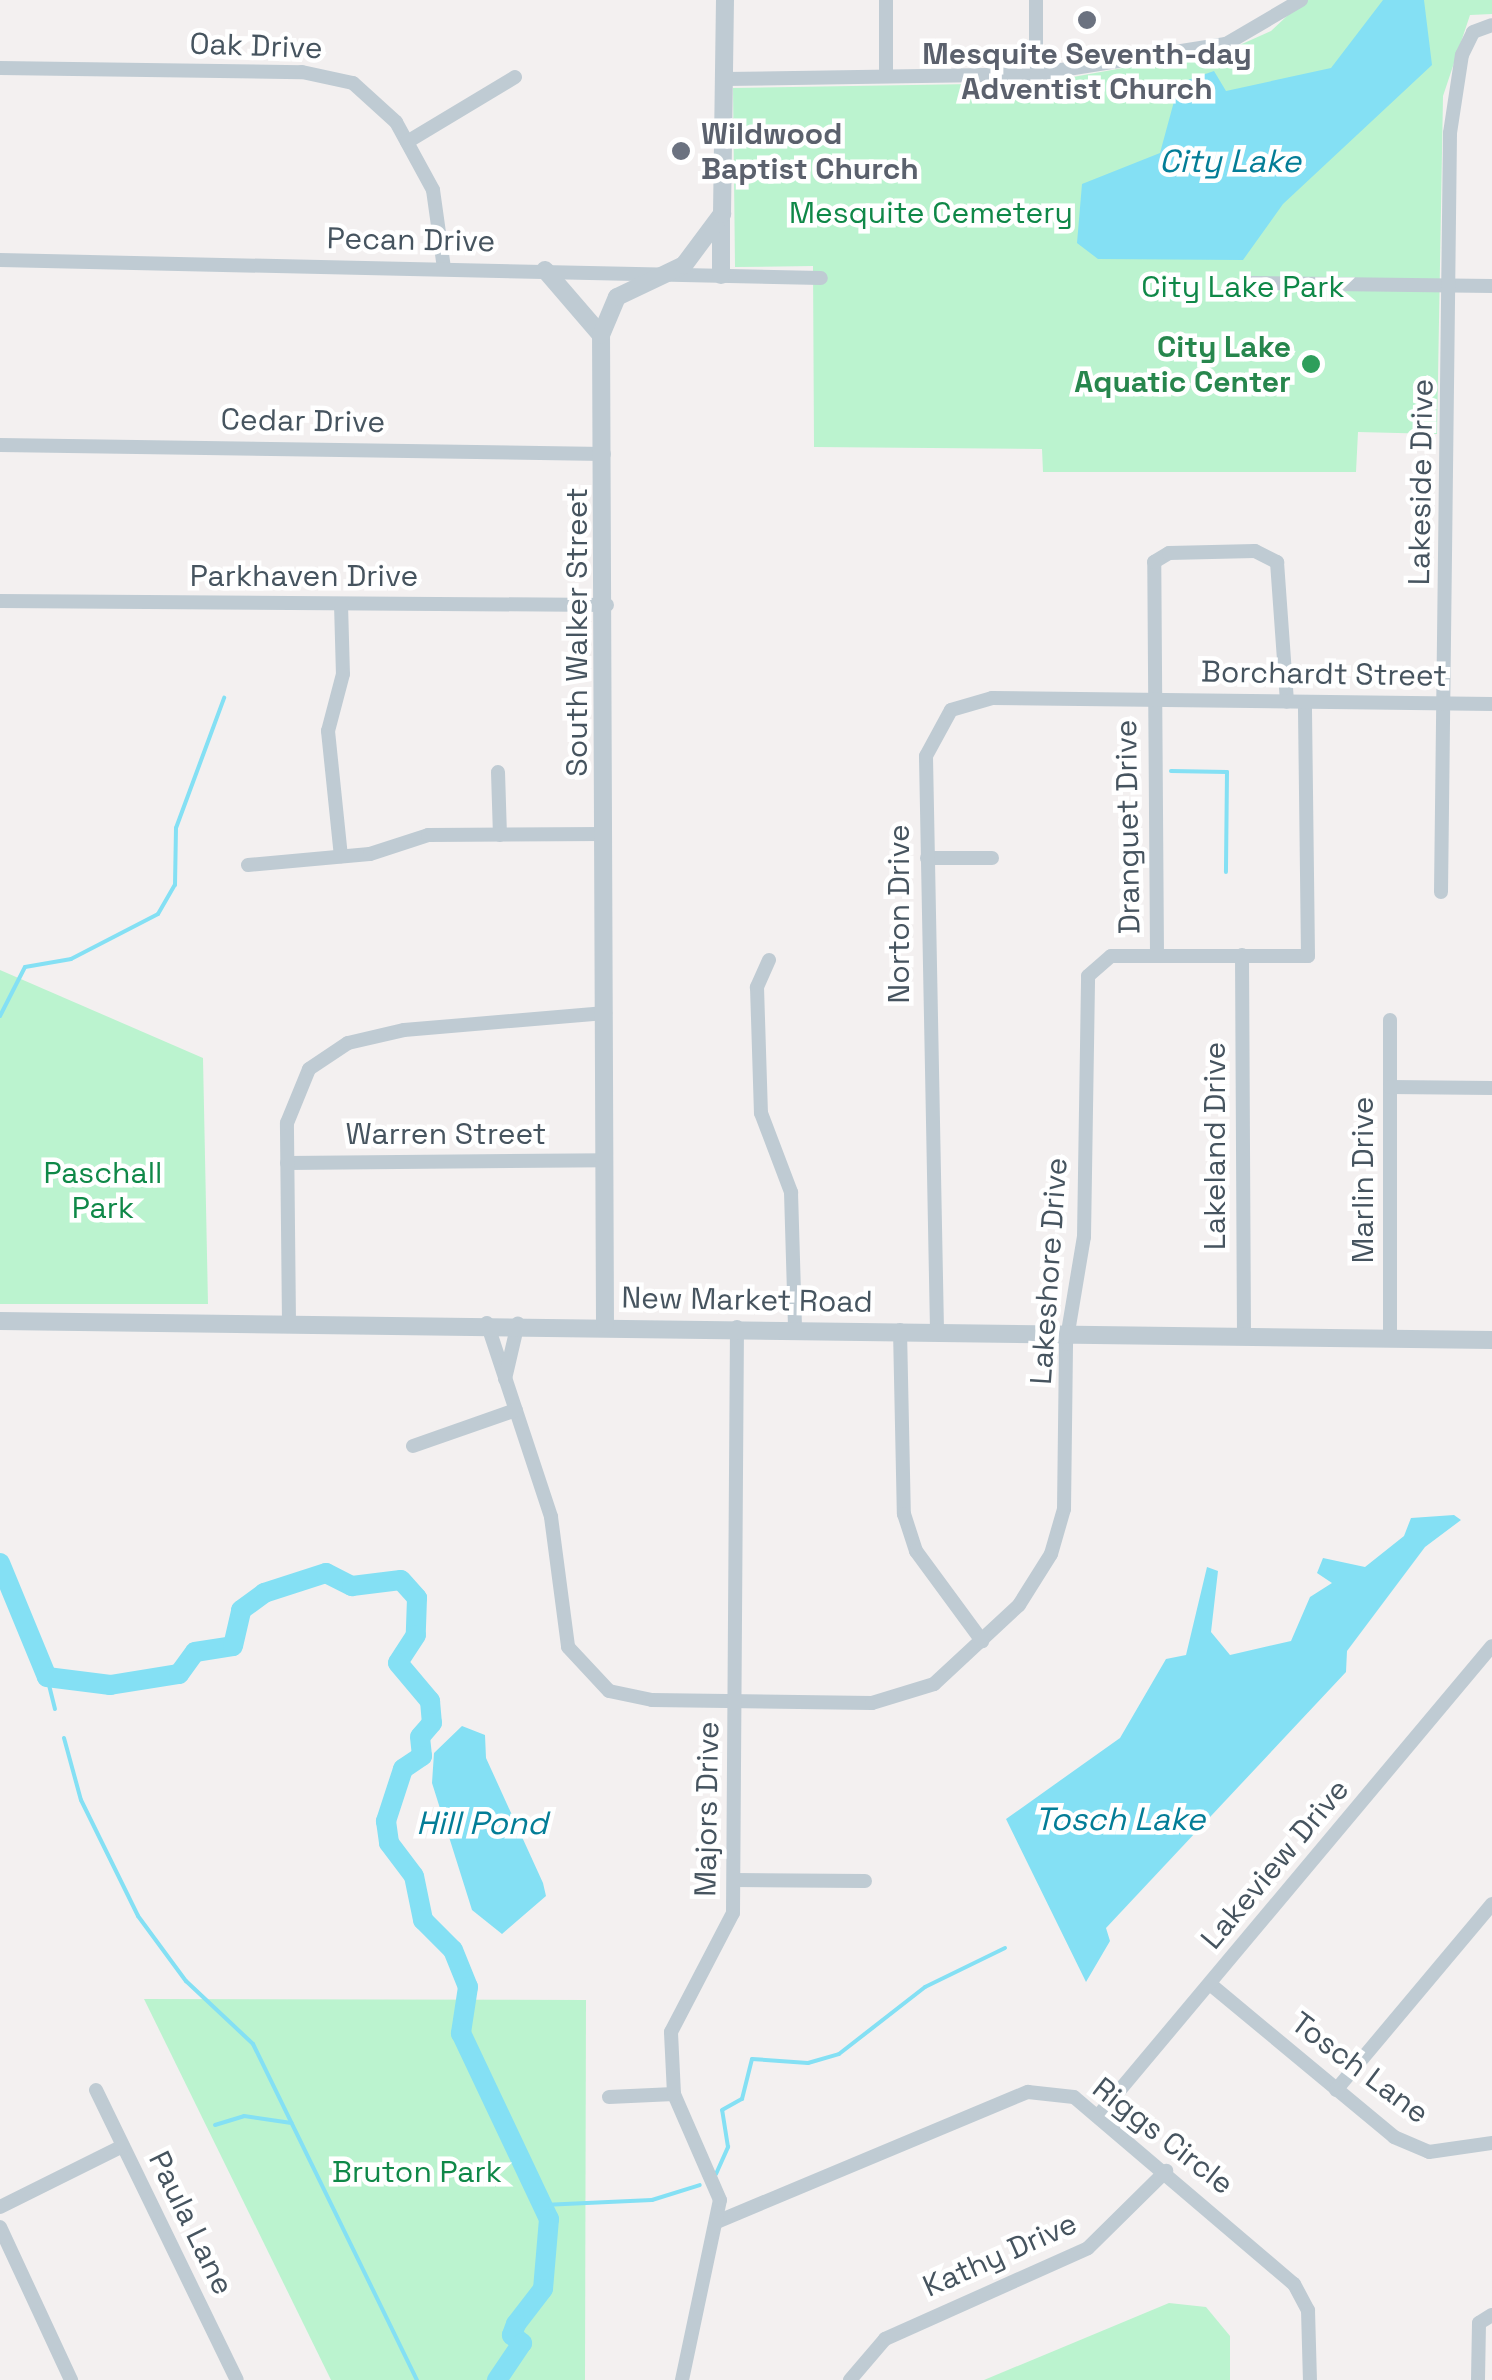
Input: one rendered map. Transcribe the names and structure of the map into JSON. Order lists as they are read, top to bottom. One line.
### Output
{"streets":{"street":["Oak Drive","Pecan Drive","Cedar Drive","Lakeside Drive","Parkhaven Drive","South Walker Street","Borchardt Street","Dranguet Drive","Norton Drive","Warren Street","Lakeland Drive","Marlin Drive","Lakeshore Drive","New Market Road","Majors Drive","Lakeview Drive","Tosch Lane","Riggs Circle","Paula Lane","Kathy Drive"]},"crossings":[["Oak Drive","Pecan Drive"],["Pecan Drive","South Walker Street"],["Cedar Drive","South Walker Street"],["Lakeside Drive","Borchardt Street"],["Parkhaven Drive","South Walker Street"],["South Walker Street","Warren Street"],["South Walker Street","New Market Road"],["Borchardt Street","Dranguet Drive"],["Borchardt Street","Norton Drive"],["Borchardt Street","Lakeshore Drive"],["Dranguet Drive","Norton Drive"],["Dranguet Drive","Lakeshore Drive"],["Norton Drive","New Market Road"],["Lakeland Drive","Lakeshore Drive"],["Lakeland Drive","New Market Road"],["Marlin Drive","New Market Road"],["Lakeshore Drive","New Market Road"],["Lakeshore Drive","Majors Drive"],["New Market Road","Majors Drive"],["Majors Drive","Riggs Circle"],["Lakeview Drive","Tosch Lane"],["Lakeview Drive","Riggs Circle"],["Riggs Circle","Kathy Drive"]],"water":["City Lake","Tosch Lake","Hill Pond"],"parks":["Mesquite Cemetery","City Lake Park","Paschall Park","Bruton Park"],"places":["Mesquite Seventh-day Adventist Church","Wildwood Baptist Church","City Lake Aquatic Center"]}
